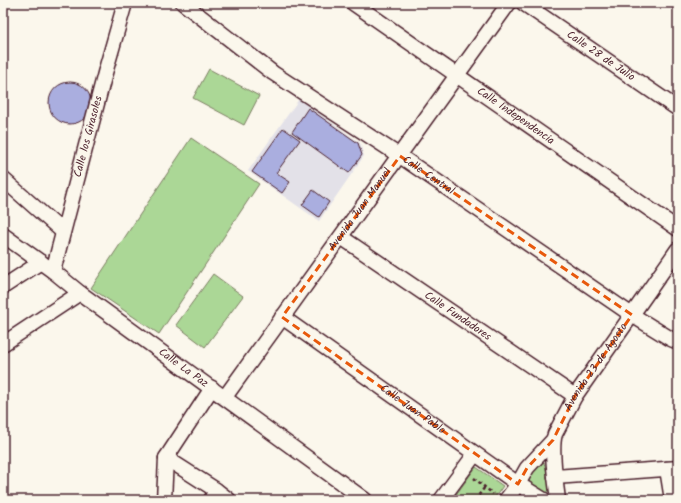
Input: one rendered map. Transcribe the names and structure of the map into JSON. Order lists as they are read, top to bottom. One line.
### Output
{"streets":{"street":["Calle 28 de Julio","Calle Independencia","Calle los Girasoles","Calle Central","Avenida Juan Manuel","Calle Fundadores","Calle La Paz","Avenida 23 de Agosto","Calle Juan Pablo"]},"crossings":[["Calle Independencia","Avenida Juan Manuel"],["Calle los Girasoles","Calle La Paz"],["Calle Central","Avenida Juan Manuel"],["Calle Central","Avenida 23 de Agosto"],["Avenida Juan Manuel","Calle Fundadores"],["Avenida Juan Manuel","Calle La Paz"],["Avenida Juan Manuel","Calle Juan Pablo"],["Calle Fundadores","Avenida 23 de Agosto"]]}
